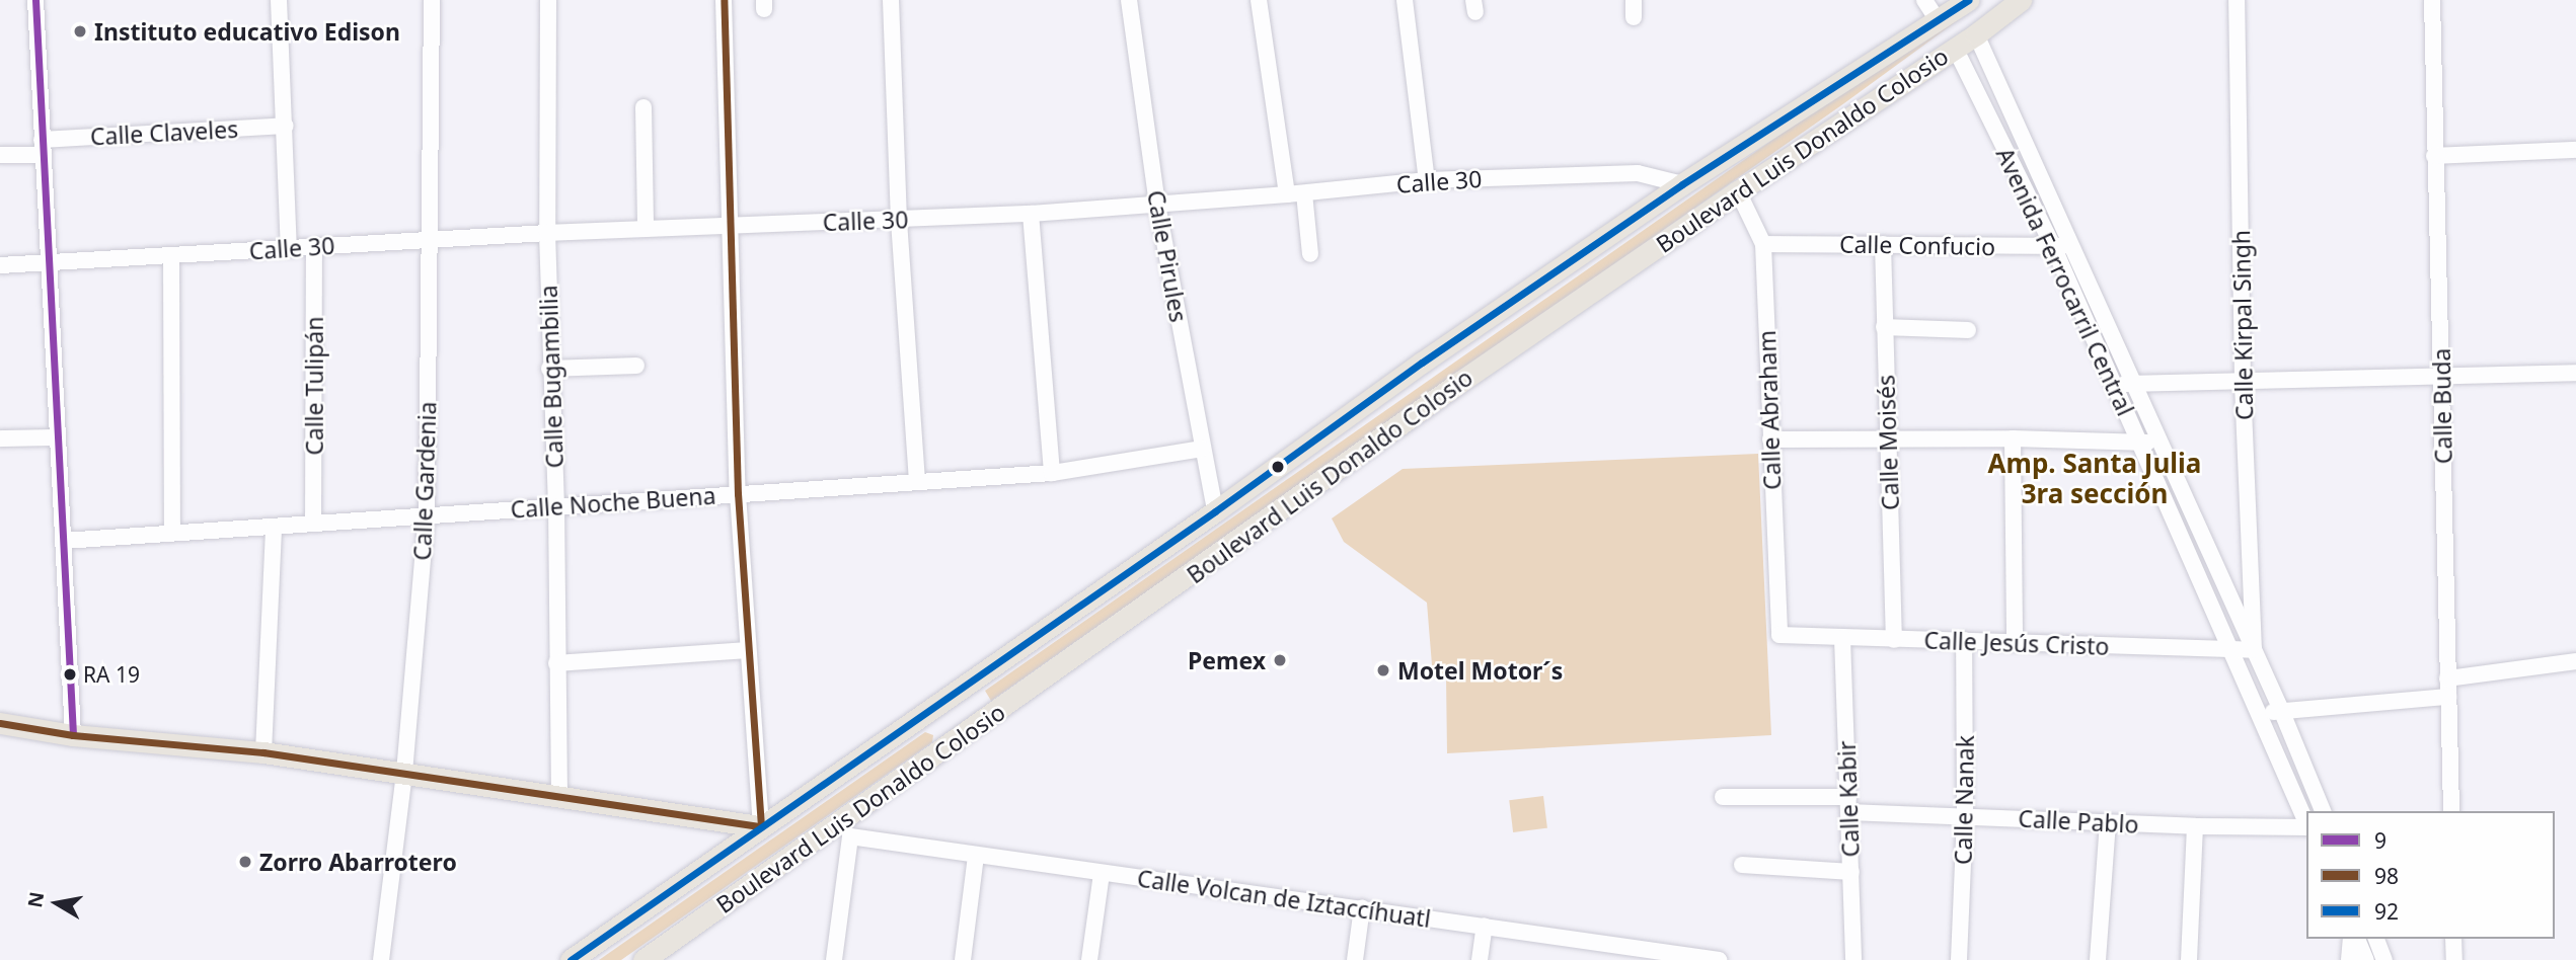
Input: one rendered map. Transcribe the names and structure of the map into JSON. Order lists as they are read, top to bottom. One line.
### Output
{"streets":{"main road":["Boulevard Luis Donaldo Colosio"],"street":["Calle Claveles","Calle 30","Calle Confucio","Calle Pirules","Avenida Ferrocarril Central","Calle Kirpal Singh","Calle Bugambilia","Calle Tulipán","Calle Buda","Calle Abraham","Calle Moisés","Calle Gardenia","Calle Noche Buena","Calle Jesús Cristo","Calle Kabir","Calle Nanak","Calle Pablo","Calle Volcan de Iztaccíhuatl"]},"crossings":[["Boulevard Luis Donaldo Colosio","Calle 30"],["Boulevard Luis Donaldo Colosio","Calle Pirules"],["Boulevard Luis Donaldo Colosio","Avenida Ferrocarril Central"],["Boulevard Luis Donaldo Colosio","Calle Abraham"],["Boulevard Luis Donaldo Colosio","Calle Volcan de Iztaccíhuatl"],["Calle 30","Calle Pirules"],["Calle 30","Calle Bugambilia"],["Calle 30","Calle Tulipán"],["Calle 30","Calle Gardenia"],["Calle Confucio","Avenida Ferrocarril Central"],["Calle Confucio","Calle Abraham"],["Calle Confucio","Calle Moisés"],["Calle Pirules","Calle Noche Buena"],["Avenida Ferrocarril Central","Calle Kirpal Singh"],["Avenida Ferrocarril Central","Calle Jesús Cristo"],["Calle Kirpal Singh","Calle Jesús Cristo"],["Calle Bugambilia","Calle Noche Buena"],["Calle Tulipán","Calle Noche Buena"],["Calle Abraham","Calle Jesús Cristo"],["Calle Moisés","Calle Jesús Cristo"],["Calle Gardenia","Calle Noche Buena"],["Calle Jesús Cristo","Calle Kabir"],["Calle Jesús Cristo","Calle Nanak"],["Calle Kabir","Calle Pablo"],["Calle Nanak","Calle Pablo"]],"districts":["Amp. Santa Julia 3ra sección"],"places":["Instituto educativo Edison","Pemex","Motel Motor´s","RA 19","Zorro Abarrotero"],"lines":["transit line 9","transit line 98","transit line 92"],"legend":["9","98","92"],"north":"left"}
